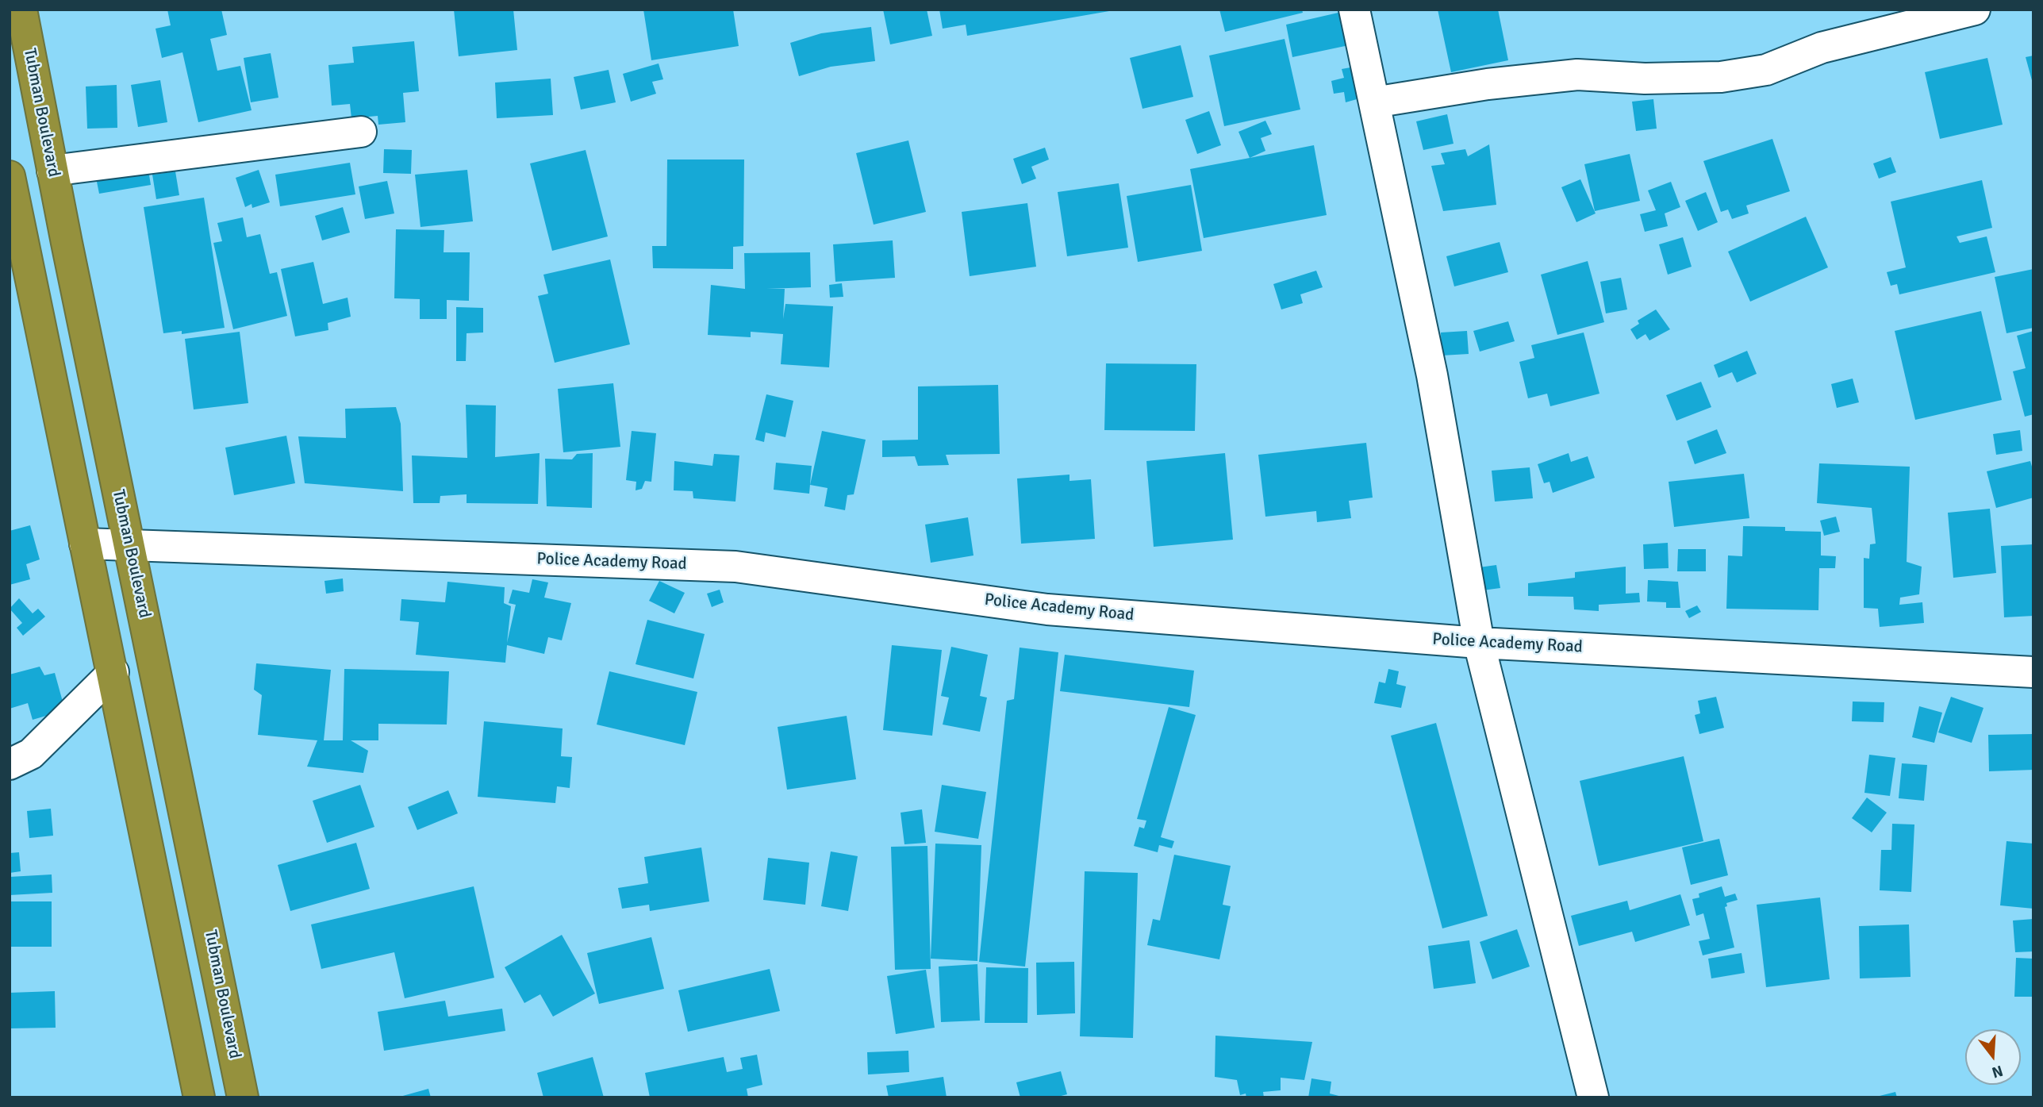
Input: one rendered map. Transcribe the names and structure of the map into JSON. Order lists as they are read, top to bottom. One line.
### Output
{"streets":{"highway":["Tubman Boulevard"],"street":["Police Academy Road"]},"crossings":[["Tubman Boulevard","Police Academy Road"]],"north":"bottom"}
